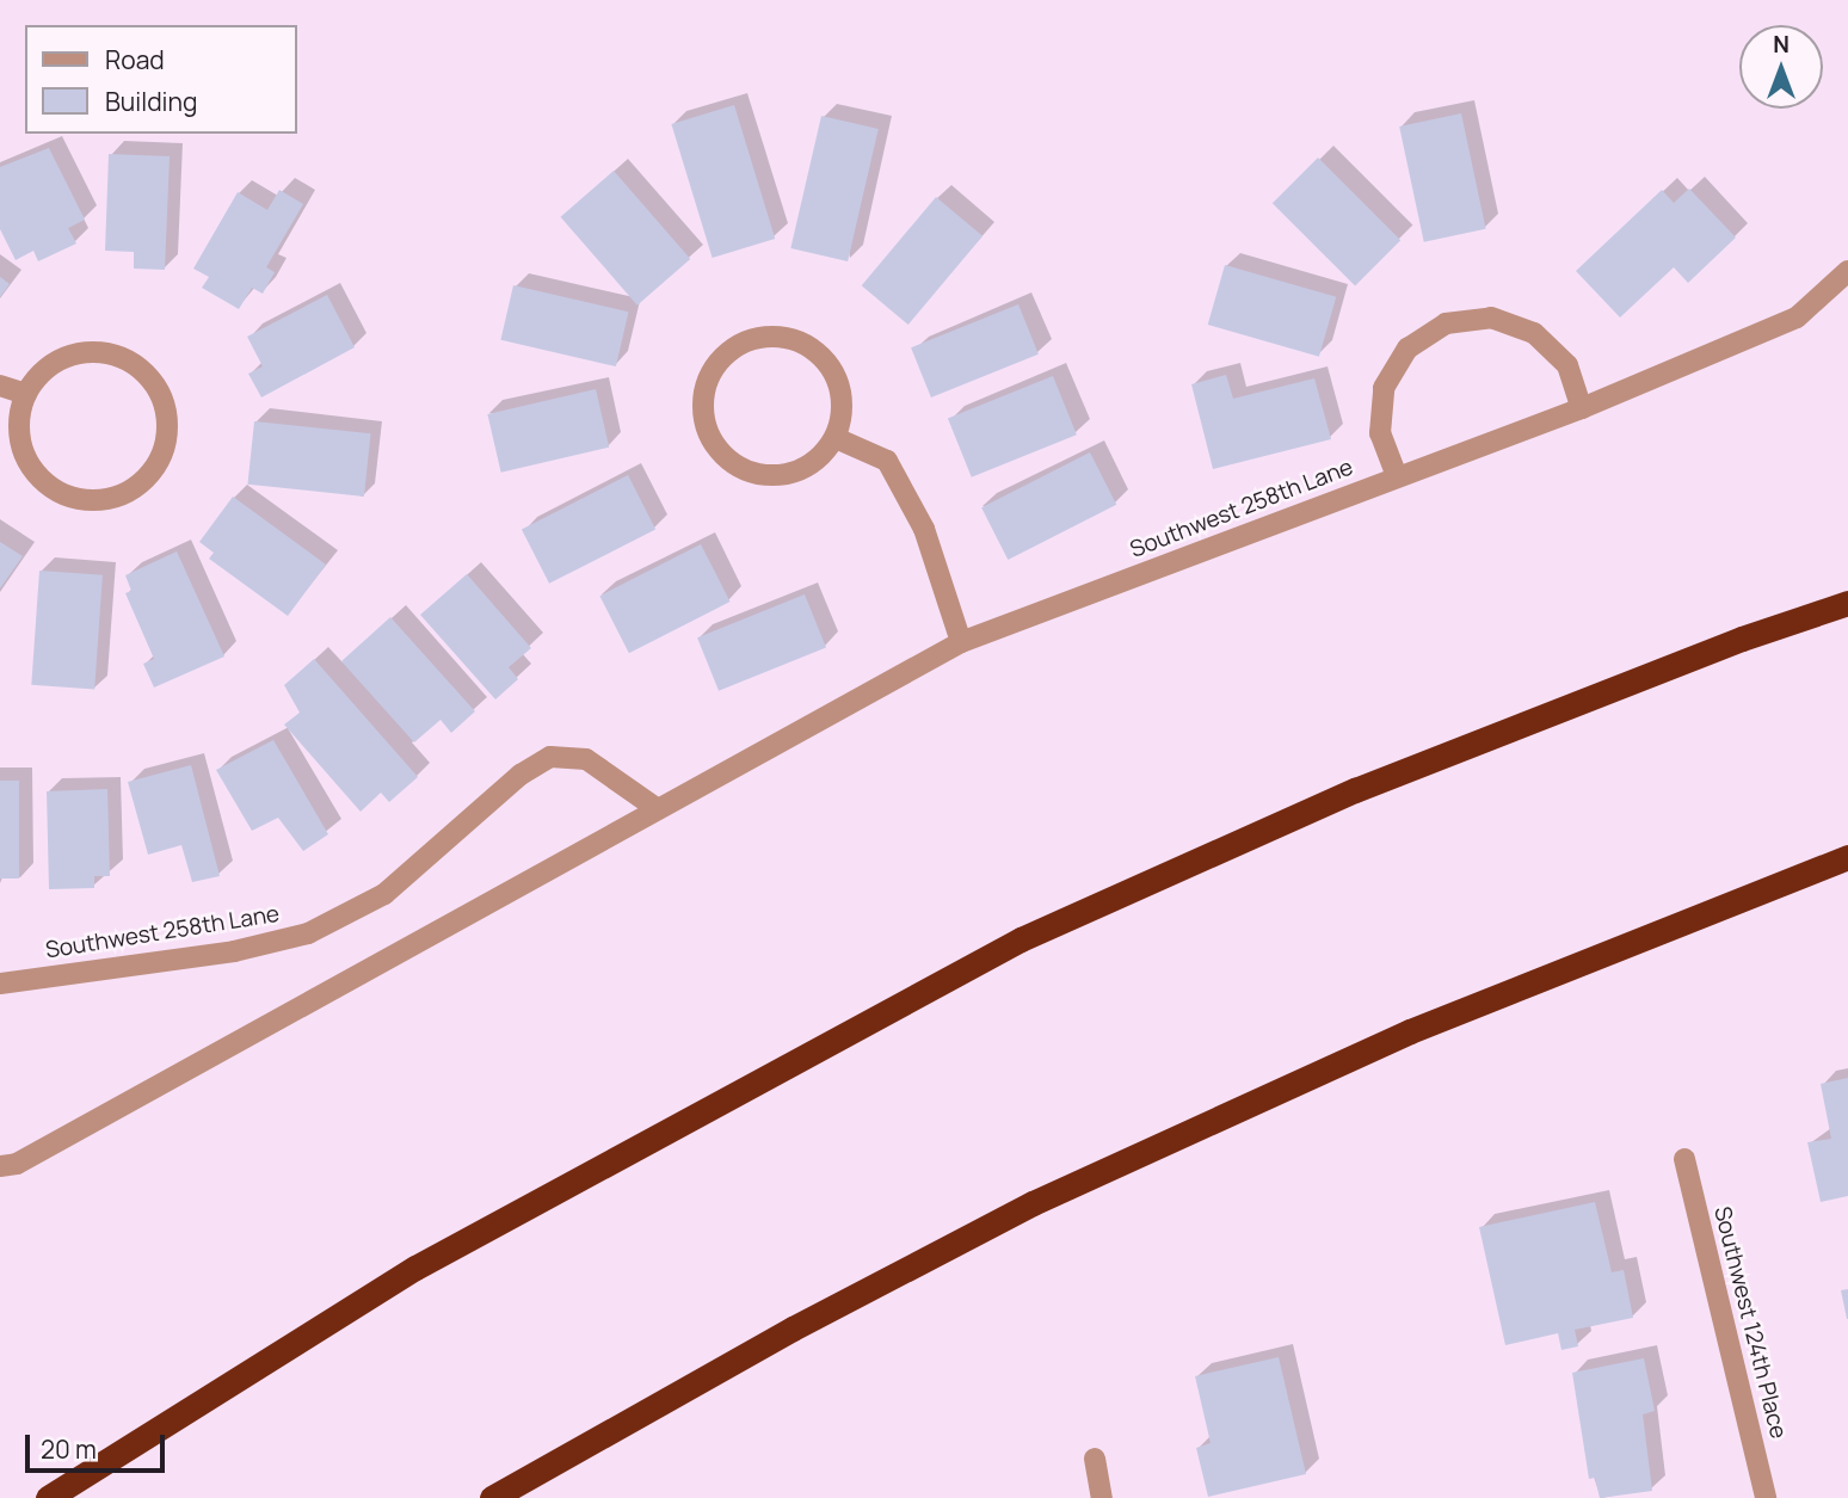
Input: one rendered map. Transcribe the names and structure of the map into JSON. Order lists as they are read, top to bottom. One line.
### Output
{"streets":{"street":["Southwest 258th Lane","Southwest 124th Place"]},"legend":["Road","Building"],"scale_bar":"20 m","north":"top"}
